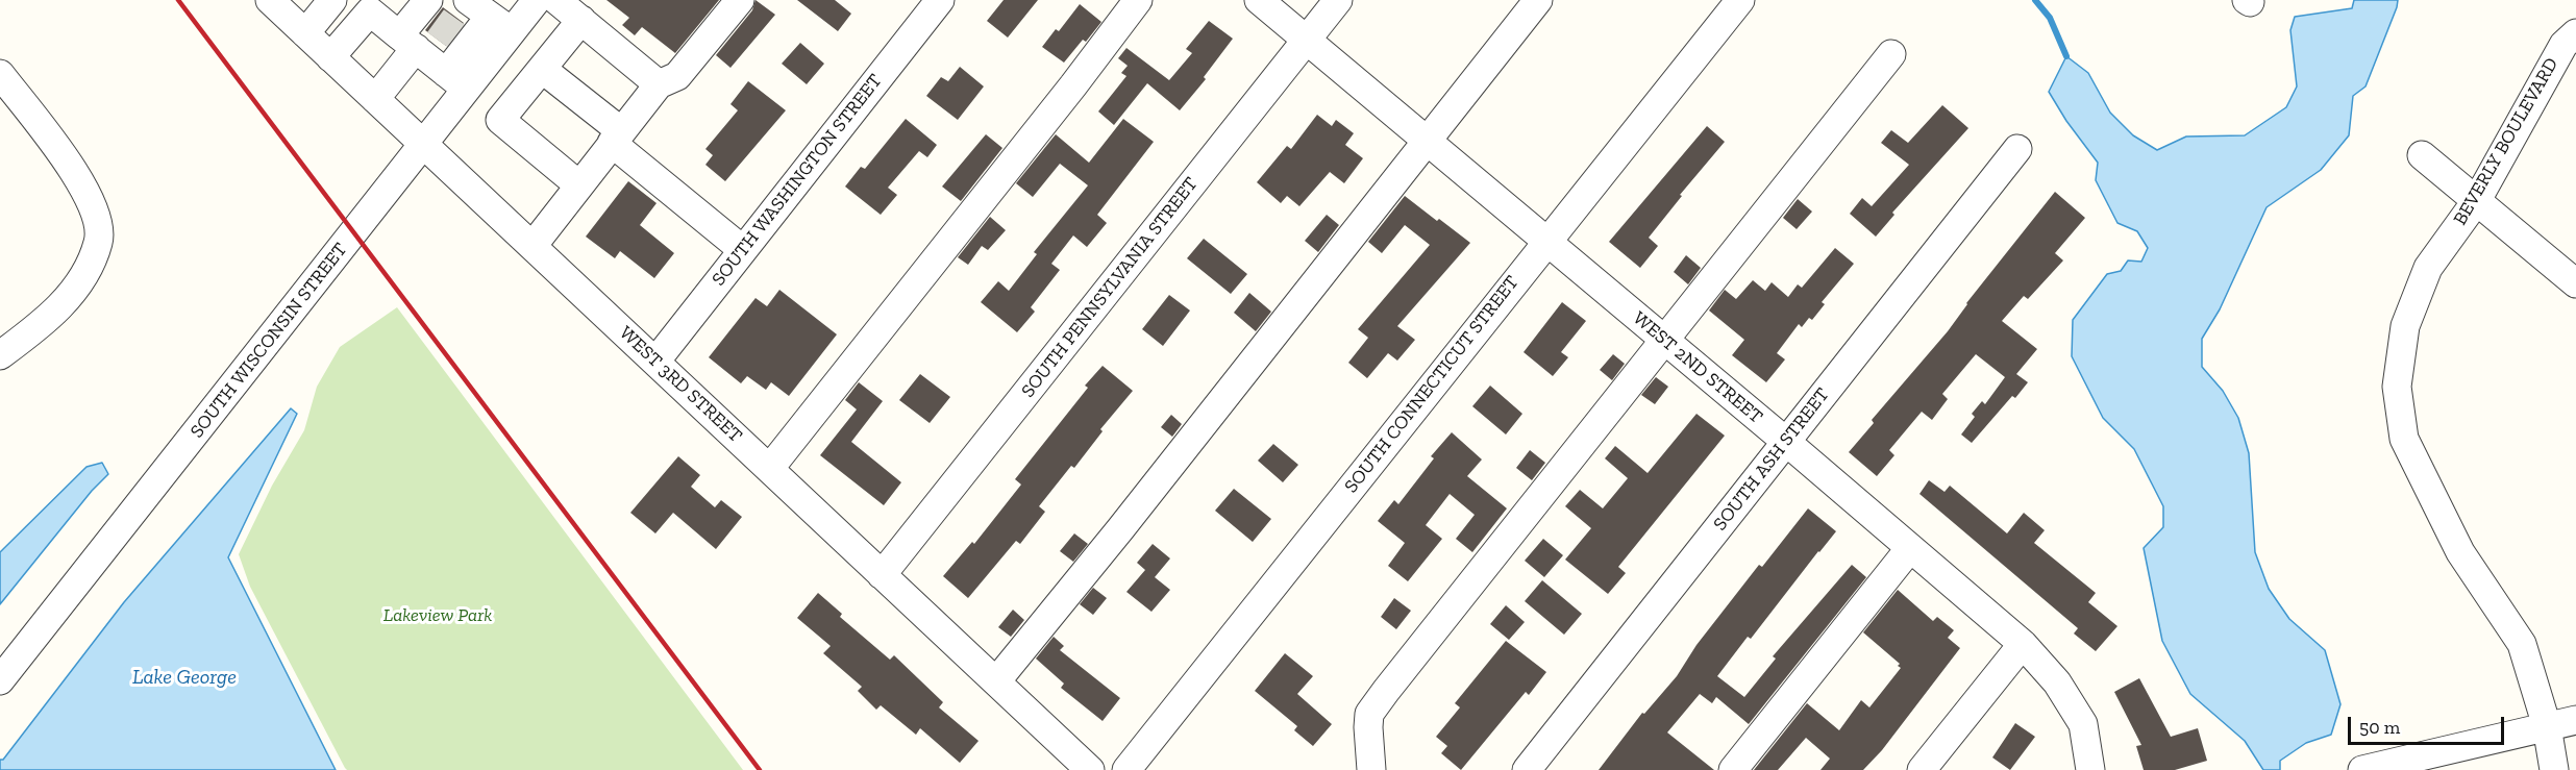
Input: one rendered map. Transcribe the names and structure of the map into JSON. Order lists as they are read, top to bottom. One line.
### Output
{"streets":{"street":["BEVERLY BOULEVARD","SOUTH WASHINGTON STREET","SOUTH PENNSYLVANIA STREET","SOUTH WISCONSIN STREET","WEST 2ND STREET","WEST 3RD STREET","SOUTH CONNECTICUT STREET","SOUTH ASH STREET"]},"crossings":[["SOUTH WASHINGTON STREET","WEST 3RD STREET"],["SOUTH PENNSYLVANIA STREET","WEST 2ND STREET"],["SOUTH PENNSYLVANIA STREET","WEST 3RD STREET"],["SOUTH WISCONSIN STREET","WEST 3RD STREET"],["WEST 2ND STREET","SOUTH CONNECTICUT STREET"],["WEST 2ND STREET","SOUTH ASH STREET"]],"water":["Lake George"],"parks":["Lakeview Park"],"scale_bar":"50 m"}
